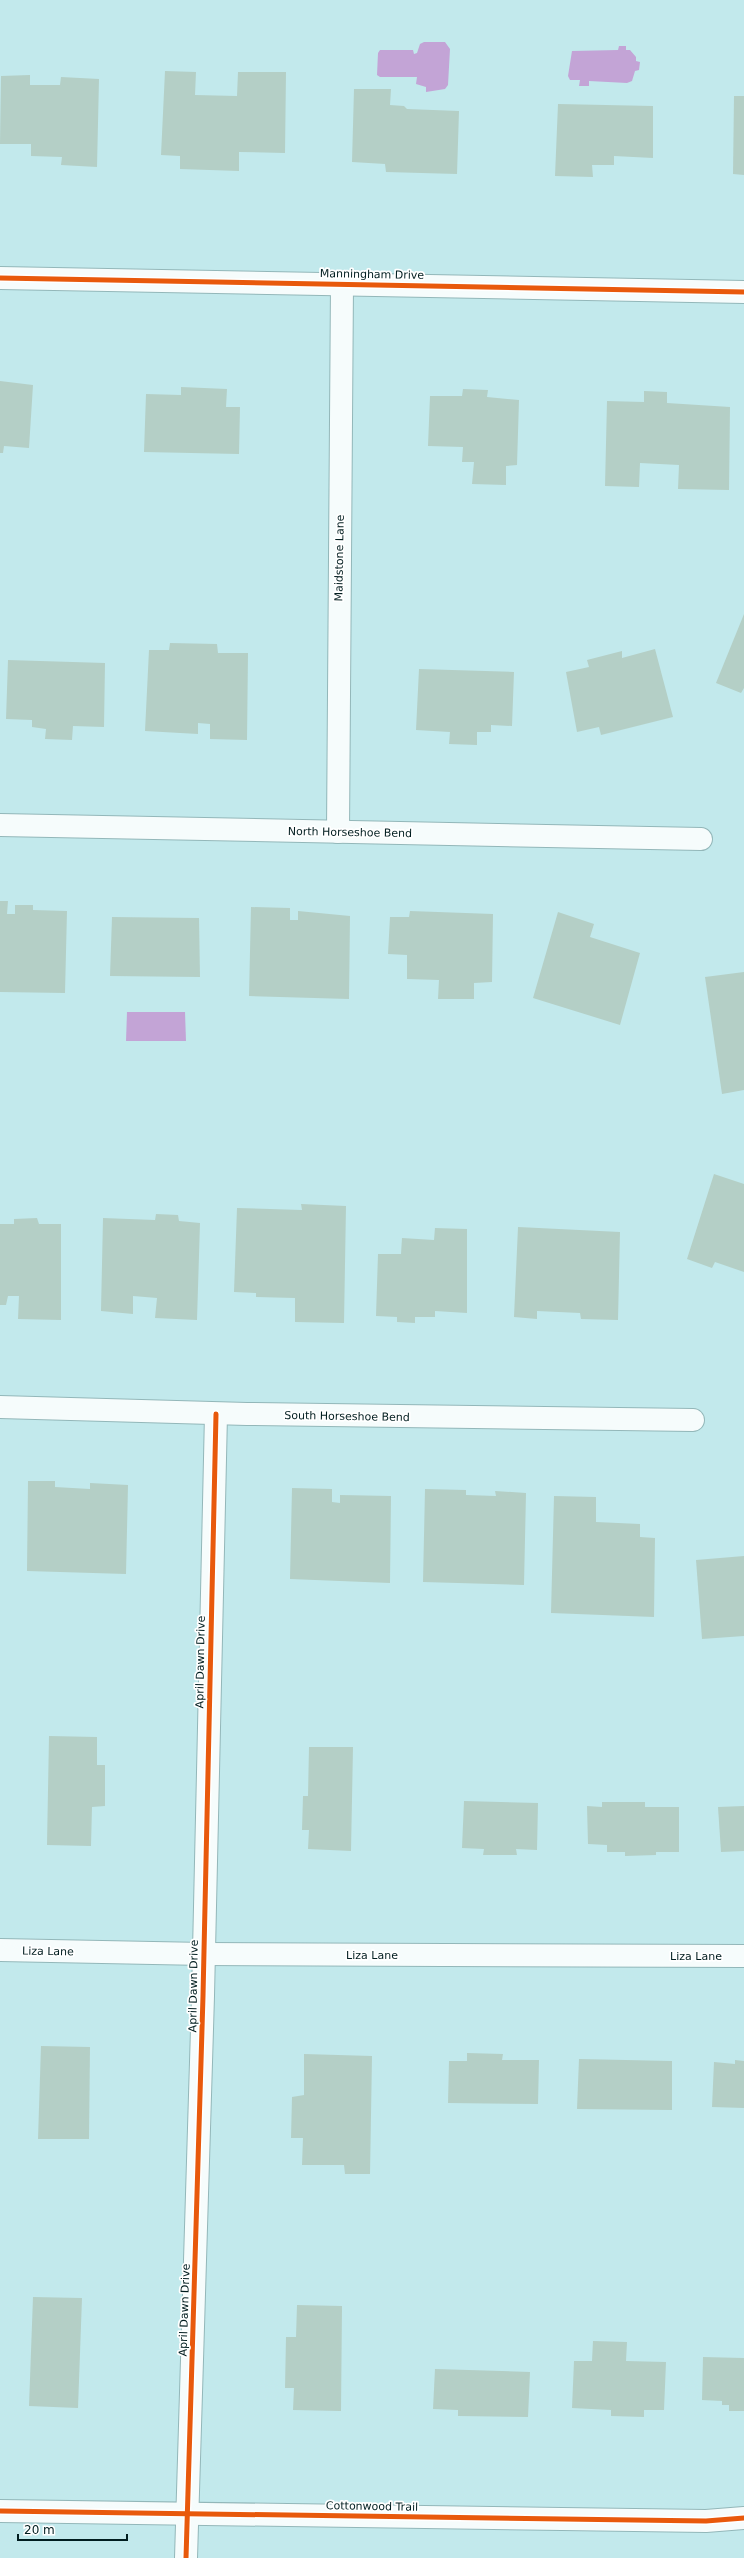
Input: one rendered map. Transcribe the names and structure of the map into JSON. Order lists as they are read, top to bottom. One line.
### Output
{"streets":{"street":["Manningham Drive","Maidstone Lane","North Horseshoe Bend","South Horseshoe Bend","April Dawn Drive","Liza Lane","Cottonwood Trail"]},"crossings":[["Manningham Drive","Maidstone Lane"],["Maidstone Lane","North Horseshoe Bend"],["South Horseshoe Bend","April Dawn Drive"],["April Dawn Drive","Liza Lane"],["April Dawn Drive","Cottonwood Trail"]],"scale_bar":"20 m"}
